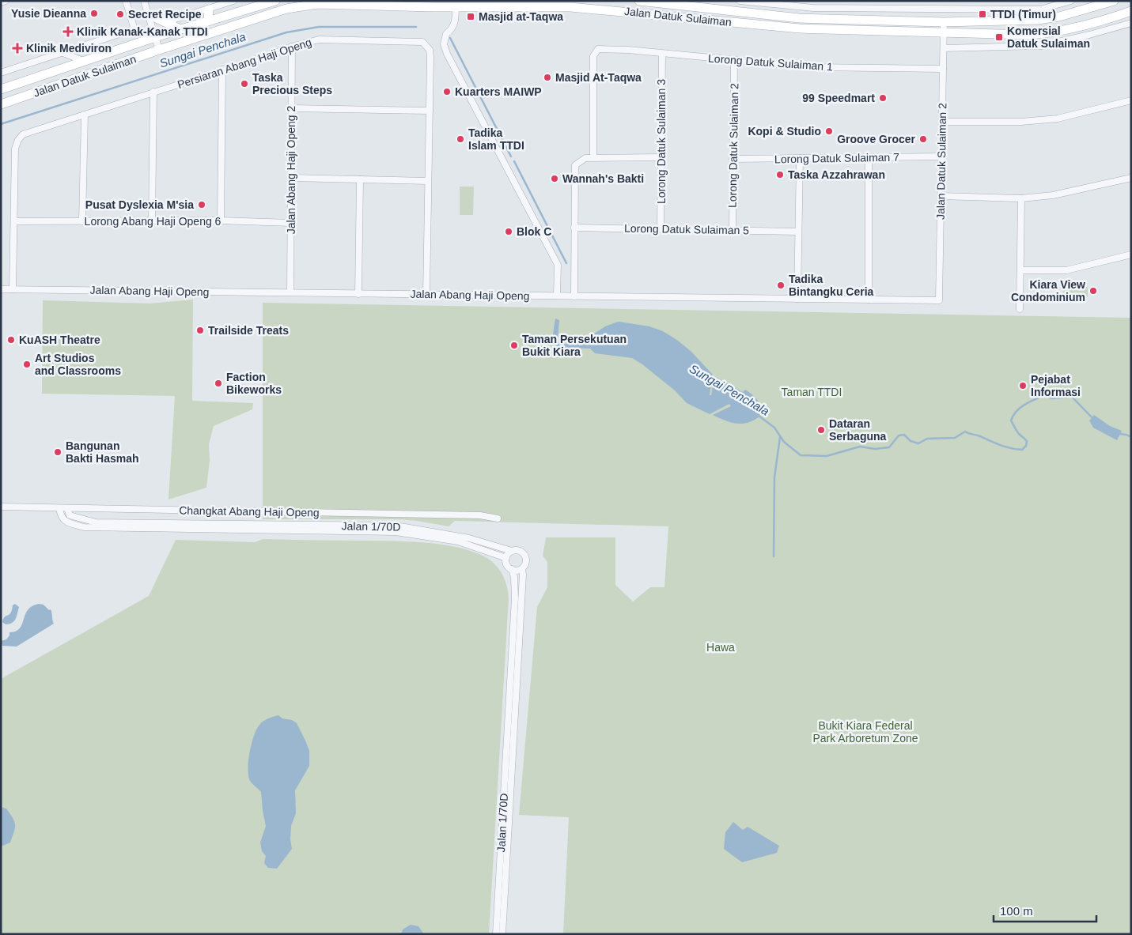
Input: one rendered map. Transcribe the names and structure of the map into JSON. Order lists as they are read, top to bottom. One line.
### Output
{"streets":{"main road":["Jalan Datuk Sulaiman"],"street":["Lorong Datuk Sulaiman 1","Persiaran Abang Haji Openg","Lorong Datuk Sulaiman 3","Lorong Datuk Sulaiman 2","Lorong Datuk Sulaiman 7","Jalan Datuk Sulaiman 2","Jalan Abang Haji Openg 2","Lorong Abang Haji Openg 6","Lorong Datuk Sulaiman 5","Jalan Abang Haji Openg","Changkat Abang Haji Openg","Jalan 1/70D"]},"crossings":[["Jalan Datuk Sulaiman","Jalan Datuk Sulaiman 2"],["Lorong Datuk Sulaiman 1","Lorong Datuk Sulaiman 3"],["Lorong Datuk Sulaiman 1","Lorong Datuk Sulaiman 2"],["Lorong Datuk Sulaiman 1","Jalan Datuk Sulaiman 2"],["Persiaran Abang Haji Openg","Jalan Abang Haji Openg 2"],["Persiaran Abang Haji Openg","Lorong Abang Haji Openg 6"],["Persiaran Abang Haji Openg","Jalan Abang Haji Openg"],["Lorong Datuk Sulaiman 3","Lorong Datuk Sulaiman 5"],["Lorong Datuk Sulaiman 2","Lorong Datuk Sulaiman 7"],["Lorong Datuk Sulaiman 2","Lorong Datuk Sulaiman 5"],["Lorong Datuk Sulaiman 7","Jalan Datuk Sulaiman 2"],["Jalan Datuk Sulaiman 2","Jalan Abang Haji Openg"],["Jalan Abang Haji Openg 2","Lorong Abang Haji Openg 6"],["Jalan Abang Haji Openg 2","Jalan Abang Haji Openg"],["Changkat Abang Haji Openg","Jalan 1/70D"]],"water":["Sungai Penchala"],"parks":["Taman TTDI","Hawa","Bukit Kiara Federal Park Arboretum Zone"],"places":{"other":["Yusie Dieanna","Secret Recipe","Masjid At-Taqwa","Taska Precious Steps","Kuarters MAIWP","99 Speedmart","Kopi & Studio","Tadika Islam TTDI","Groove Grocer","Taska Azzahrawan","Wannah's Bakti","Pusat Dyslexia M'sia","Blok C","Tadika Bintangku Ceria","Kiara View Condominium","Trailside Treats","KuASH Theatre","Taman Persekutuan Bukit Kiara","Art Studios and Classrooms","Faction Bikeworks","Pejabat Informasi","Dataran Serbaguna","Bangunan Bakti Hasmah"],"transit":["TTDI (Timur)","Masjid at-Taqwa","Komersial Datuk Sulaiman"],"health":["Klinik Kanak-Kanak TTDI","Klinik Mediviron"]},"scale_bar":"100 m"}
